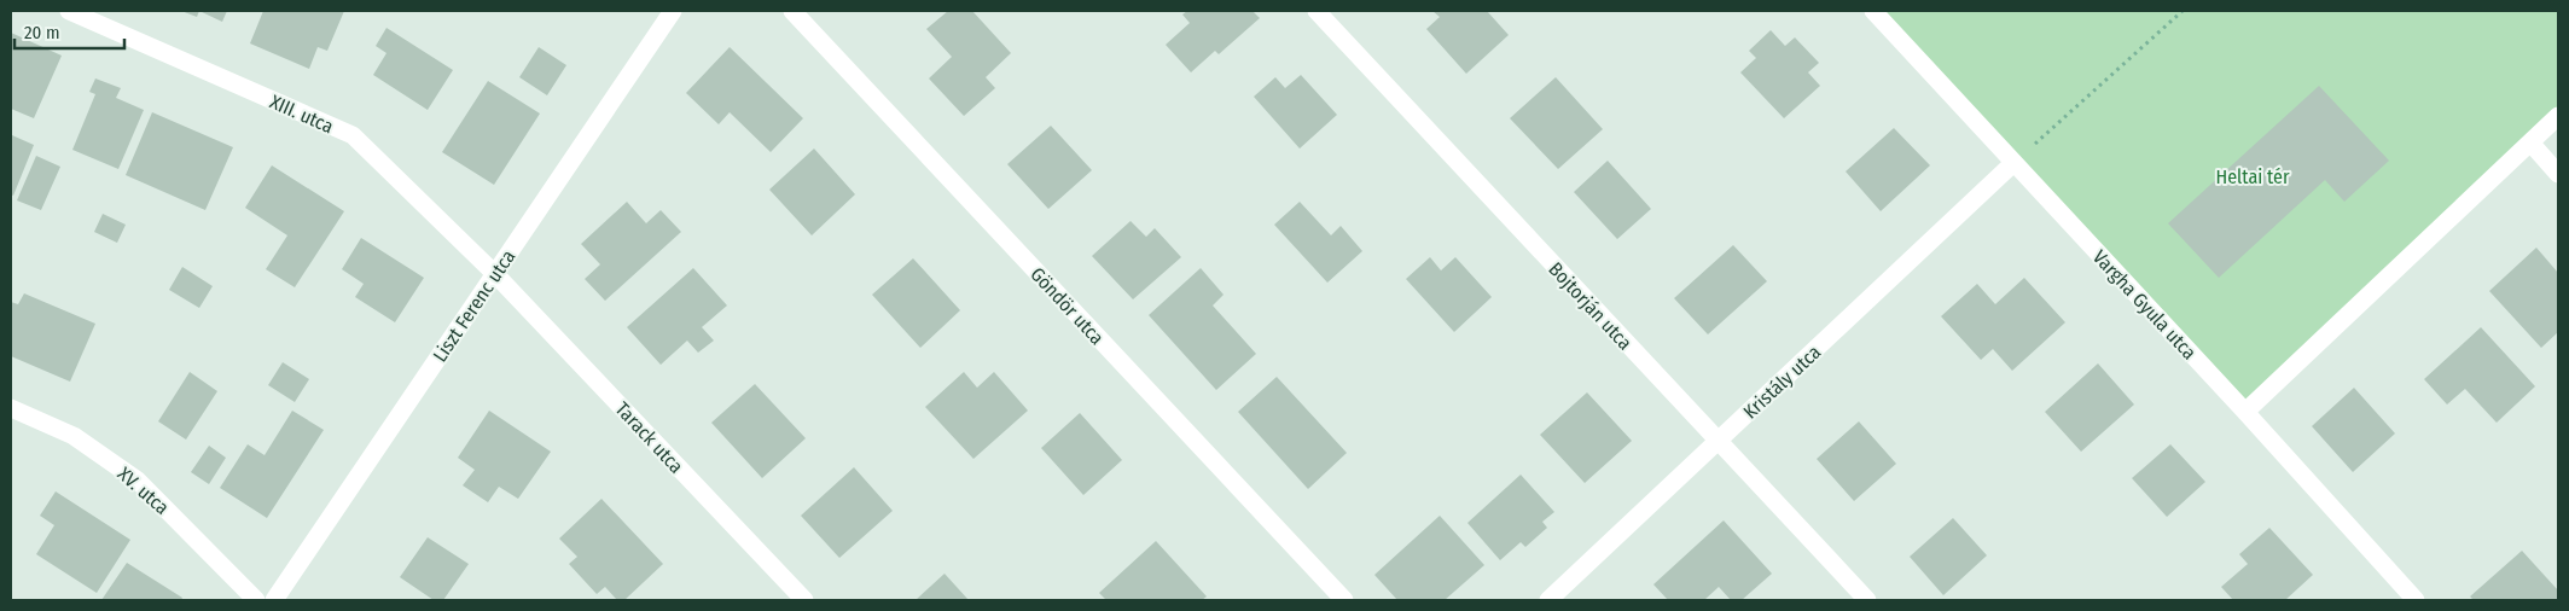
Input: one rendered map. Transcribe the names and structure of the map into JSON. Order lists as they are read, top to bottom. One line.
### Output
{"streets":{"street":["XIII. utca","Vargha Gyula utca","Liszt Ferenc utca","Göndör utca","Bojtorján utca","Kristály utca","Tarack utca","XV. utca"]},"crossings":[["XIII. utca","Liszt Ferenc utca"],["XIII. utca","Tarack utca"],["Vargha Gyula utca","Kristály utca"],["Liszt Ferenc utca","Tarack utca"],["Bojtorján utca","Kristály utca"]],"parks":["Heltai tér"],"scale_bar":"20 m"}
